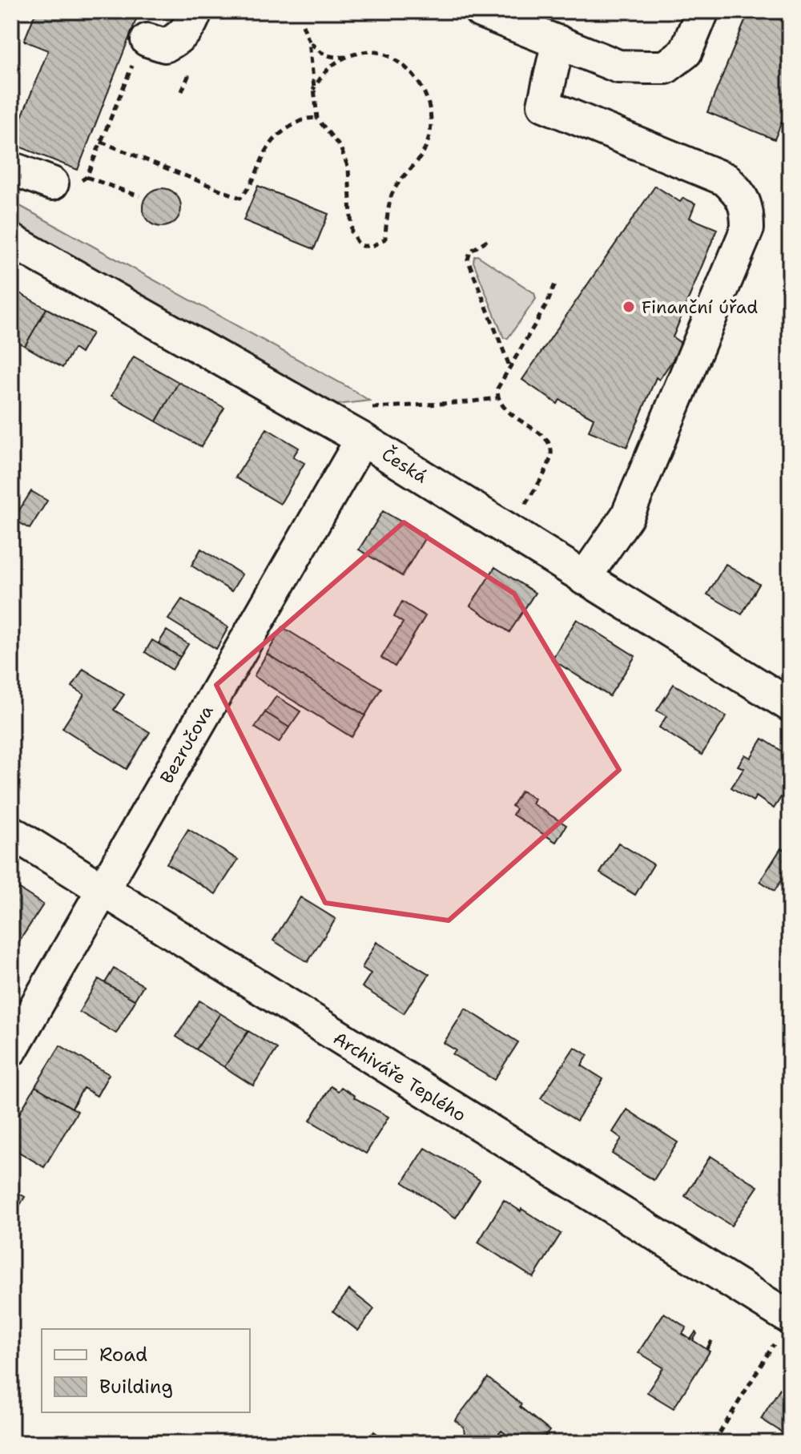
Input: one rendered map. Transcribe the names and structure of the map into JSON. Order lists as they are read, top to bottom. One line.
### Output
{"streets":{"street":["Česká","Bezručova","Archiváře Teplého"]},"crossings":[["Česká","Bezručova"],["Bezručova","Archiváře Teplého"]],"places":["Finanční úřad"],"legend":["Road","Building"]}
